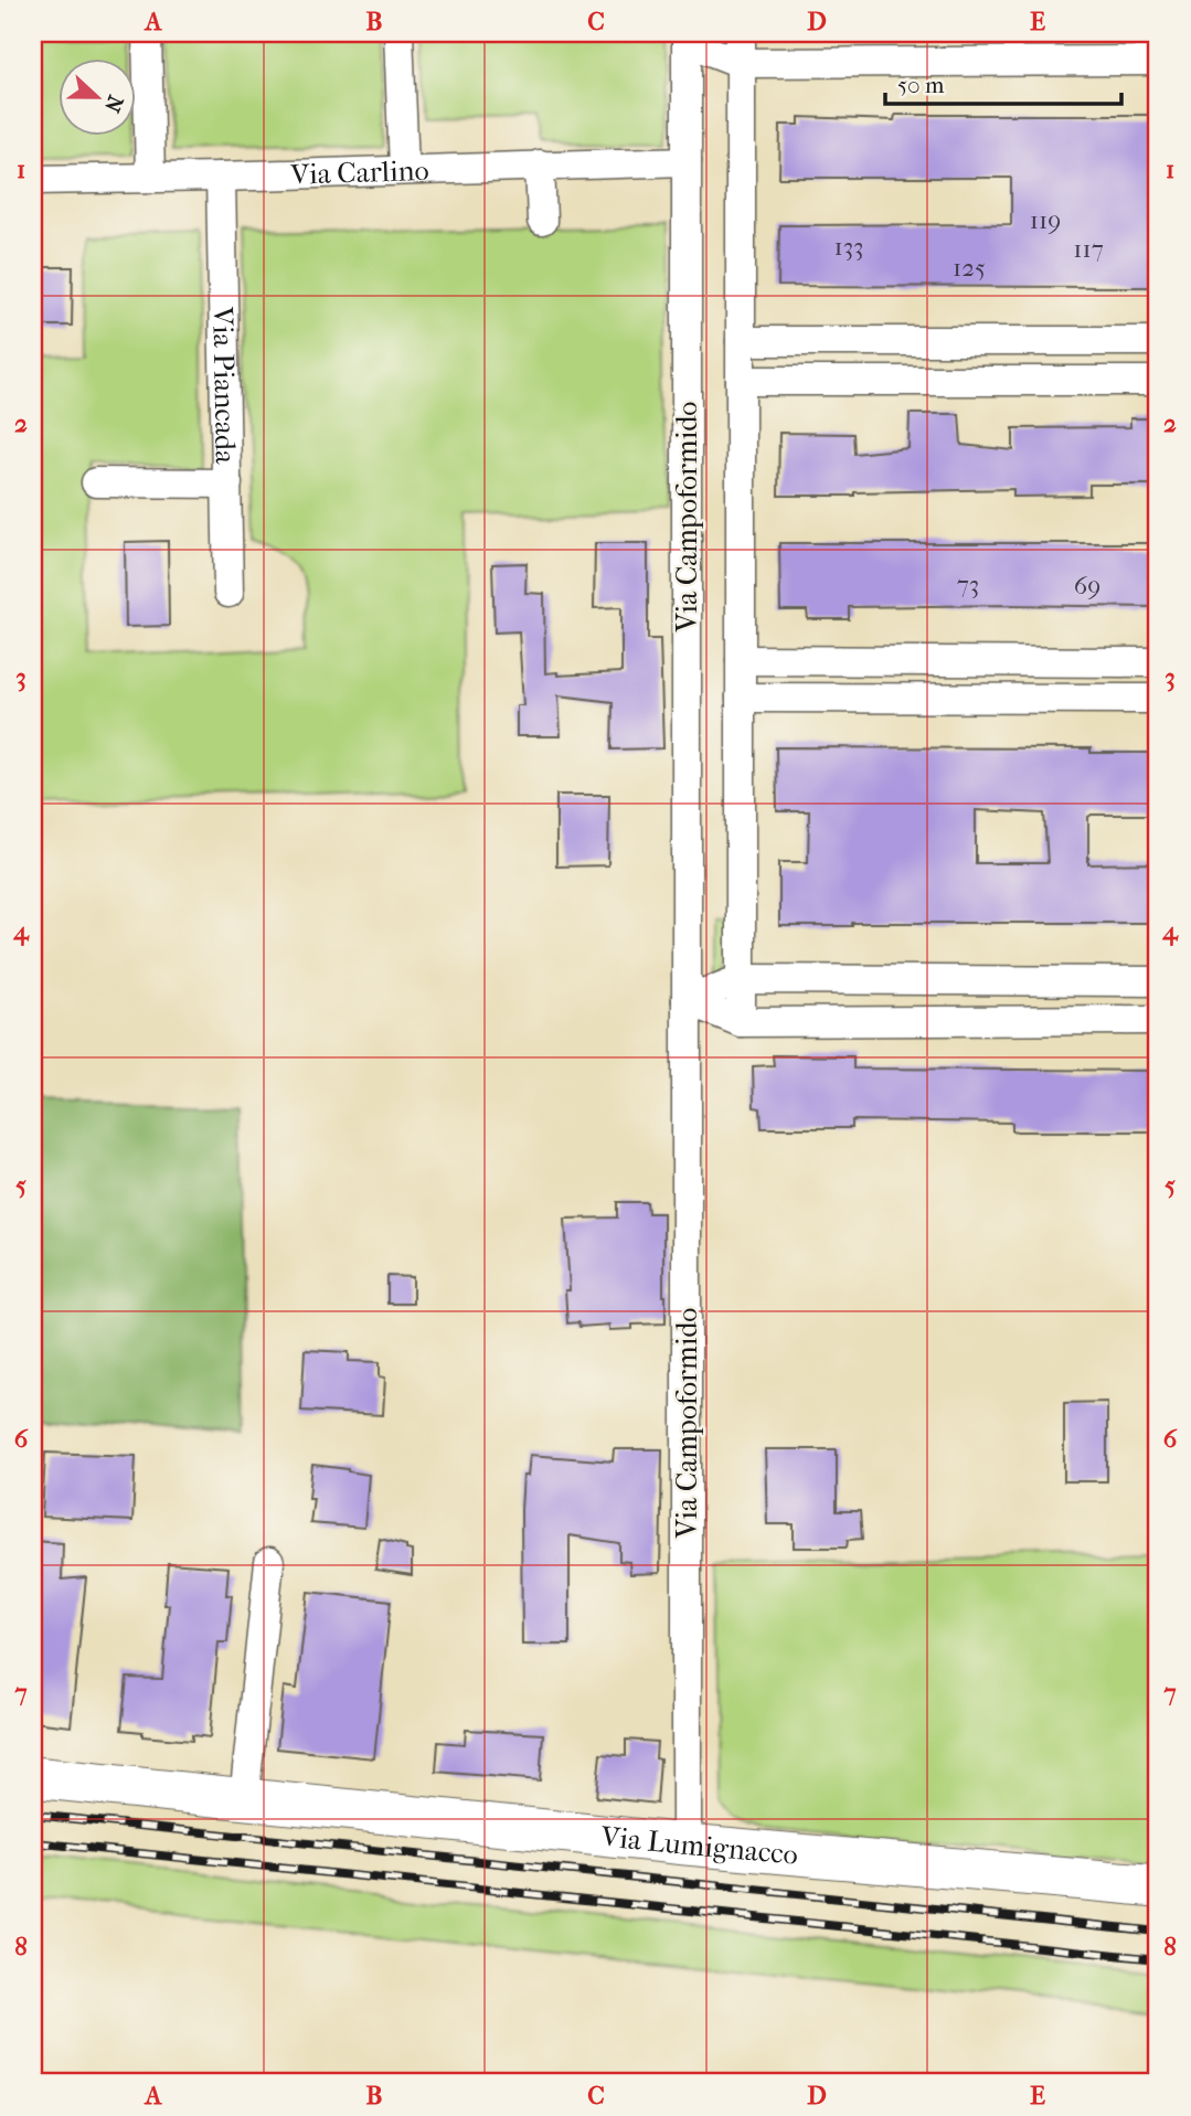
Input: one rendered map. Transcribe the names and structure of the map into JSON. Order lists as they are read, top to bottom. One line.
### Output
{"streets":{"main road":["Via Lumignacco"],"street":["Via Carlino","Via Piancada","Via Campoformido"]},"crossings":[["Via Carlino","Via Piancada"],["Via Carlino","Via Campoformido"],["Via Campoformido","Via Lumignacco"]],"house_numbers":["119","133","117","125","73","69"],"scale_bar":"50 m","north":"right","grid":{"columns":["A","B","C","D","E"],"rows":["1","2","3","4","5","6","7","8"]}}
